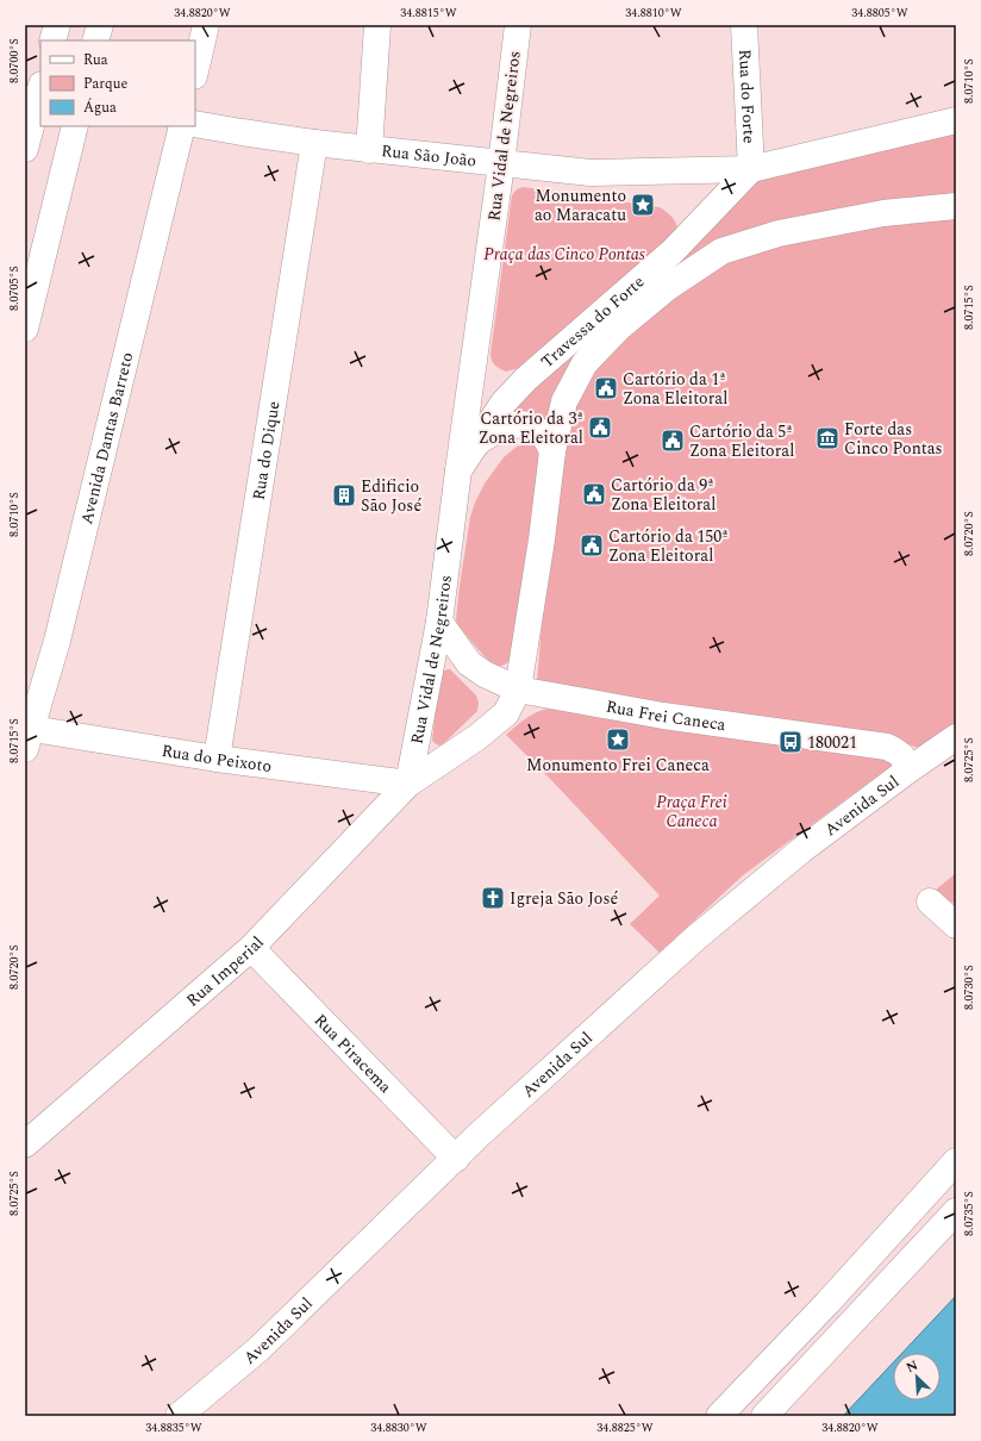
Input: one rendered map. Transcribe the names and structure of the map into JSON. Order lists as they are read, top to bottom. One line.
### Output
{"streets":{"street":["Rua do Forte","Rua Vidal de Negreiros","Rua São João","Travessa do Forte","Avenida Dantas Barreto","Rua do Dique","Rua Frei Caneca","Rua do Peixoto","Avenida Sul","Rua Imperial","Rua Piracema"]},"crossings":[["Rua do Forte","Rua São João"],["Rua do Forte","Travessa do Forte"],["Rua Vidal de Negreiros","Rua São João"],["Rua Vidal de Negreiros","Travessa do Forte"],["Rua Vidal de Negreiros","Rua Frei Caneca"],["Rua Vidal de Negreiros","Rua do Peixoto"],["Rua Vidal de Negreiros","Rua Imperial"],["Rua São João","Travessa do Forte"],["Rua São João","Rua do Dique"],["Avenida Dantas Barreto","Rua do Peixoto"],["Rua do Dique","Rua do Peixoto"],["Rua Frei Caneca","Avenida Sul"],["Rua do Peixoto","Rua Imperial"],["Avenida Sul","Rua Piracema"],["Rua Imperial","Rua Piracema"]],"parks":["Praça das Cinco Pontas","Praça Frei Caneca"],"places":{"place":["Monumento ao Maracatu","Monumento Frei Caneca"],"public building":["Cartório da 1ª Zona Eleitoral","Cartório da 3ª Zona Eleitoral","Cartório da 5ª Zona Eleitoral","Cartório da 9ª Zona Eleitoral","Cartório da 150ª Zona Eleitoral"],"museum":["Forte das Cinco Pontas"],"building":["Edificio São José"],"bus stop":["180021"],"church":["Igreja São José"]},"legend":["Rua","Parque","Água"],"north":"top left","coordinates":["34.8820°W","34.8815°W","34.8810°W","34.8805°W","8.0700°S","8.0710°S","8.0705°S","8.0715°S","8.0720°S","8.0725°S","8.0730°S","8.0735°S","34.8835°W","34.8830°W","34.8825°W"]}
